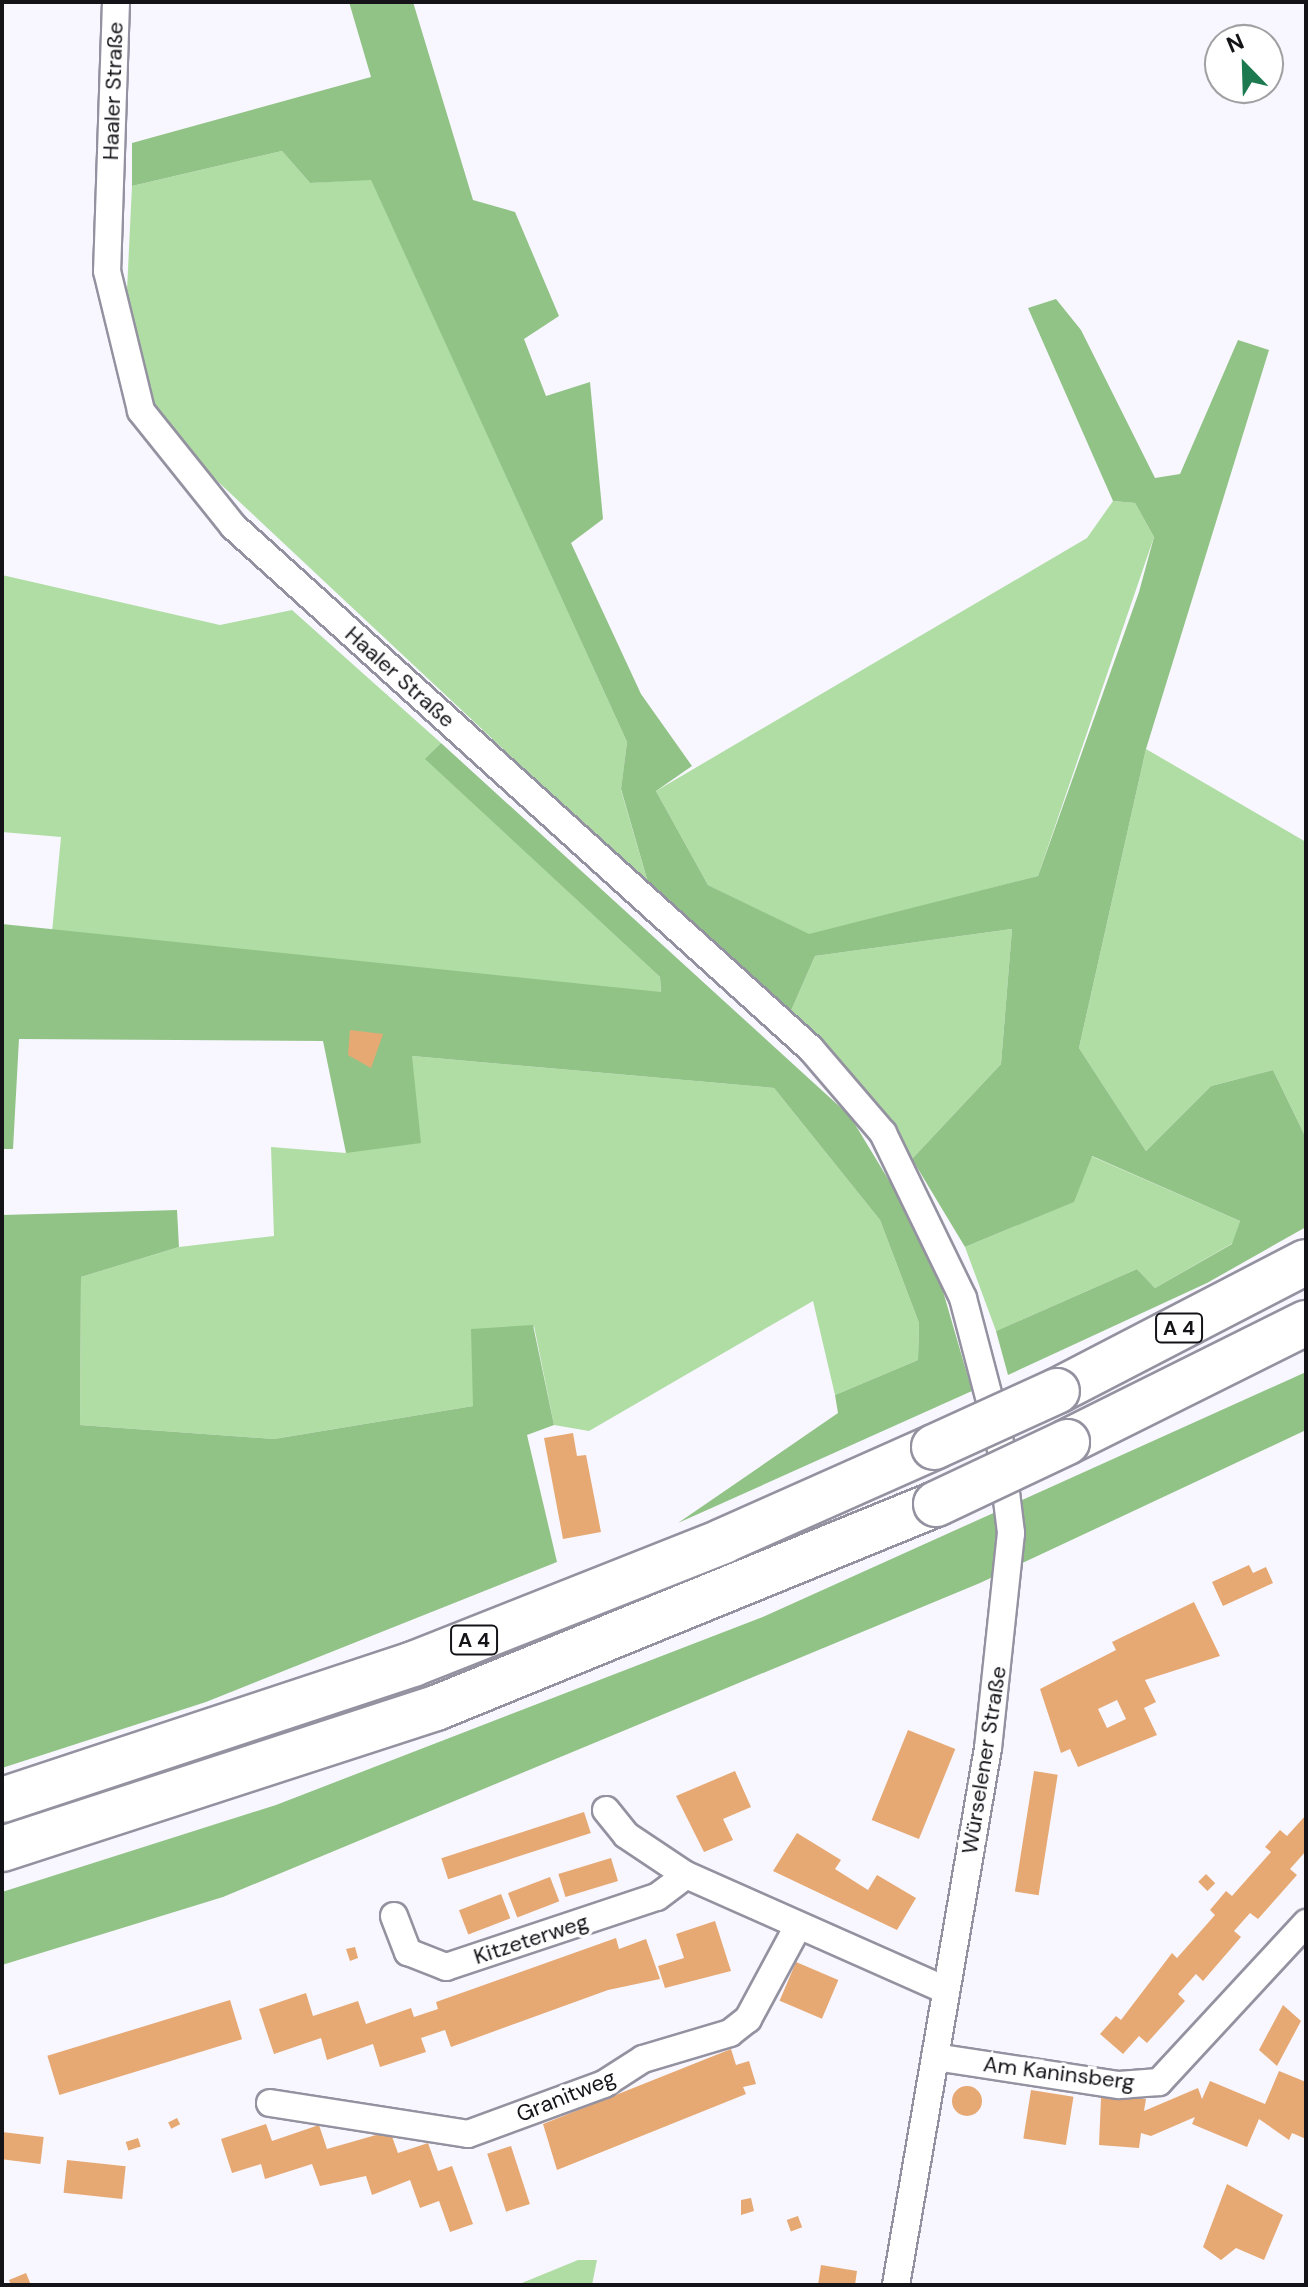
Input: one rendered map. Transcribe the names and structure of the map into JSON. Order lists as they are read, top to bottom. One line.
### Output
{"streets":{"highway":["A 4"],"street":["Haaler Straße","Würselener Straße","Kitzeterweg","Am Kaninsberg","Granitweg"]},"crossings":[["Haaler Straße","Würselener Straße"],["Würselener Straße","Am Kaninsberg"]],"north":"top left"}
